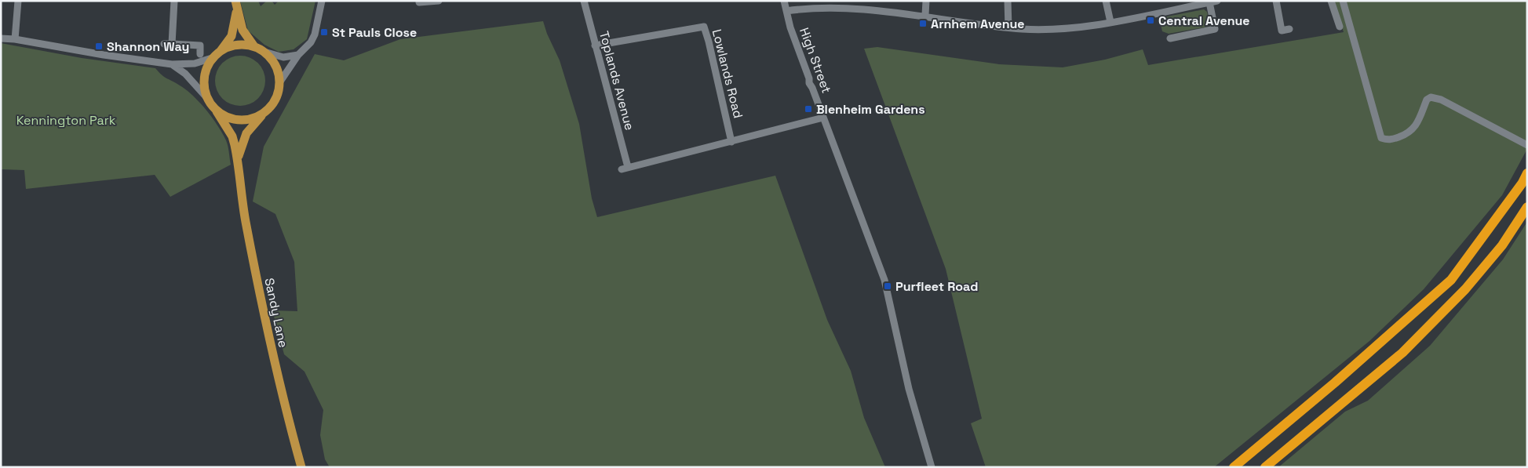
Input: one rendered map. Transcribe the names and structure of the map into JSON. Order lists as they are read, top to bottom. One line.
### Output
{"streets":{"main road":["Sandy Lane"],"street":["High Street","Lowlands Road","Toplands Avenue"]},"crossings":[["Lowlands Road","Toplands Avenue"]],"parks":["Kennington Park"],"places":{"transit":["Central Avenue","Arnhem Avenue","St Pauls Close","Shannon Way","Blenheim Gardens","Purfleet Road"]}}
